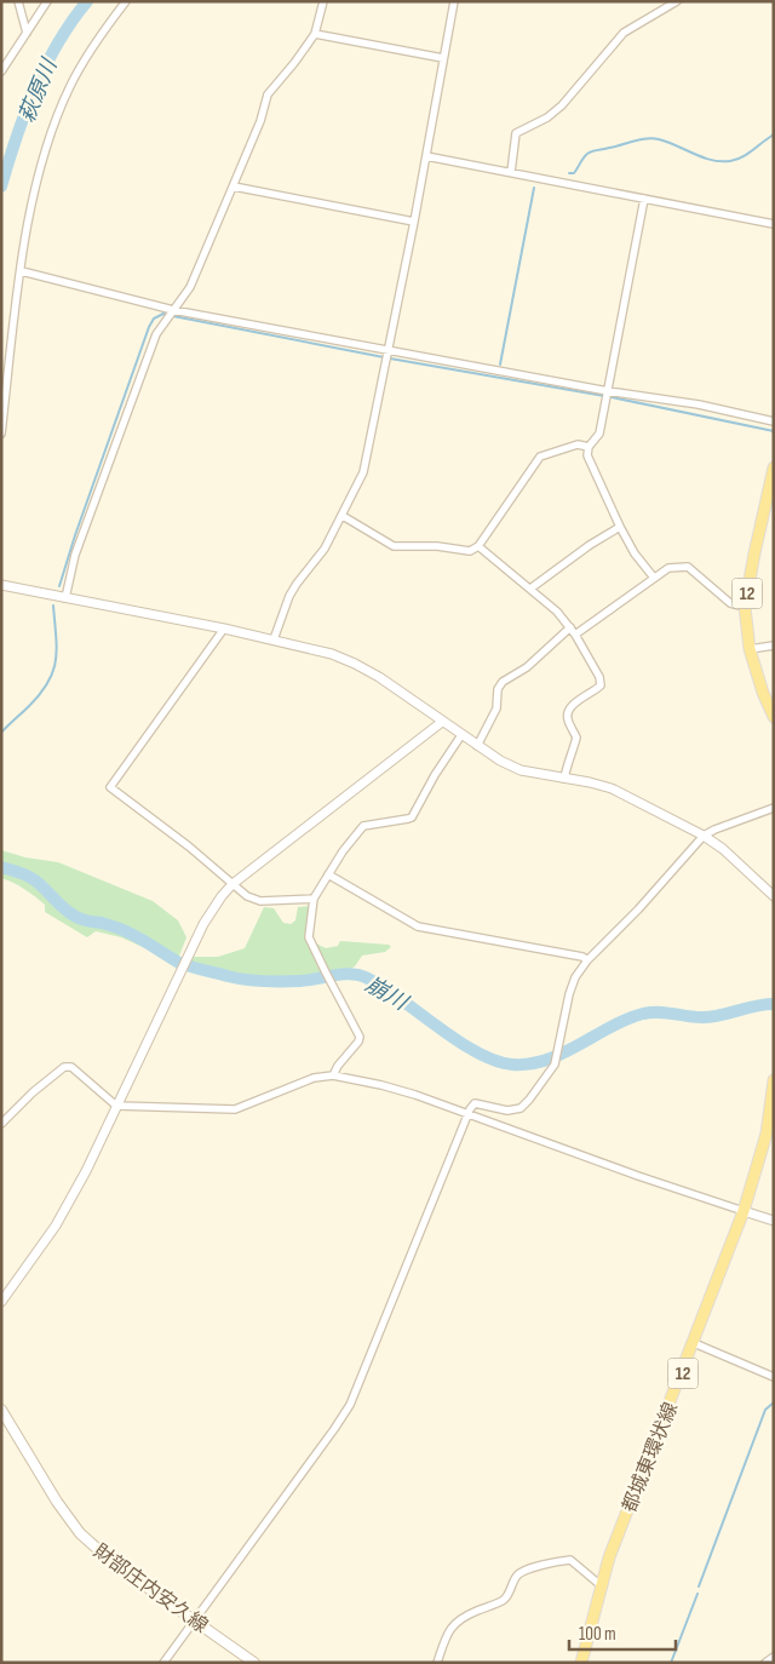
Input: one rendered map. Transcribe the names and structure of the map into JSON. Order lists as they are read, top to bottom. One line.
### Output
{"streets":{"main road":["12","都城東環状線","財部庄内安久線"]},"water":["萩原川","崩川"],"scale_bar":"100 m"}
